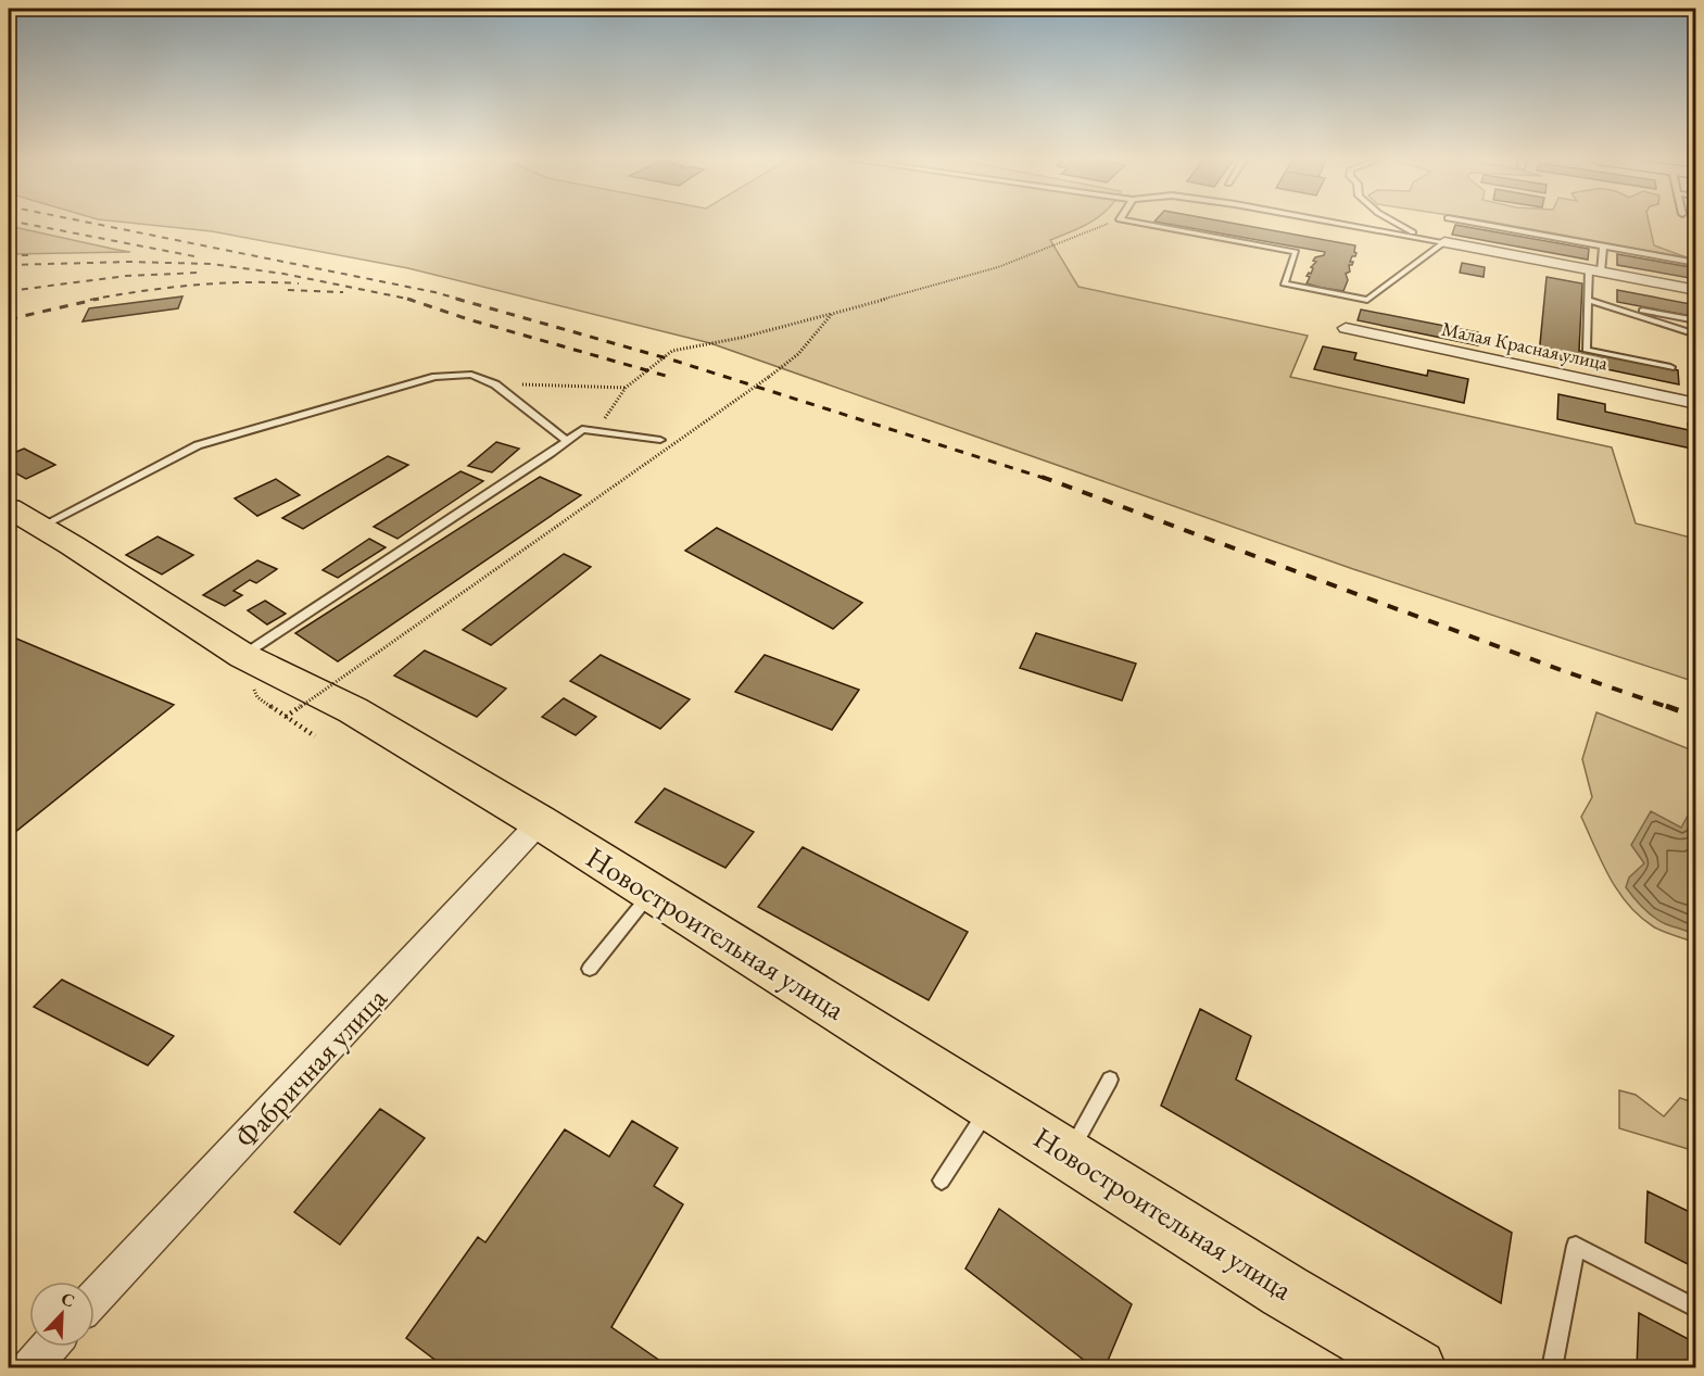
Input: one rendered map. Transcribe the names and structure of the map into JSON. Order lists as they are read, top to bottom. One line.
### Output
{"streets":{"main road":["Новостроительная улица"],"street":["Малая Красная улица","Фабричная улица"]},"crossings":[["Новостроительная улица","Фабричная улица"]],"north":"top right"}
